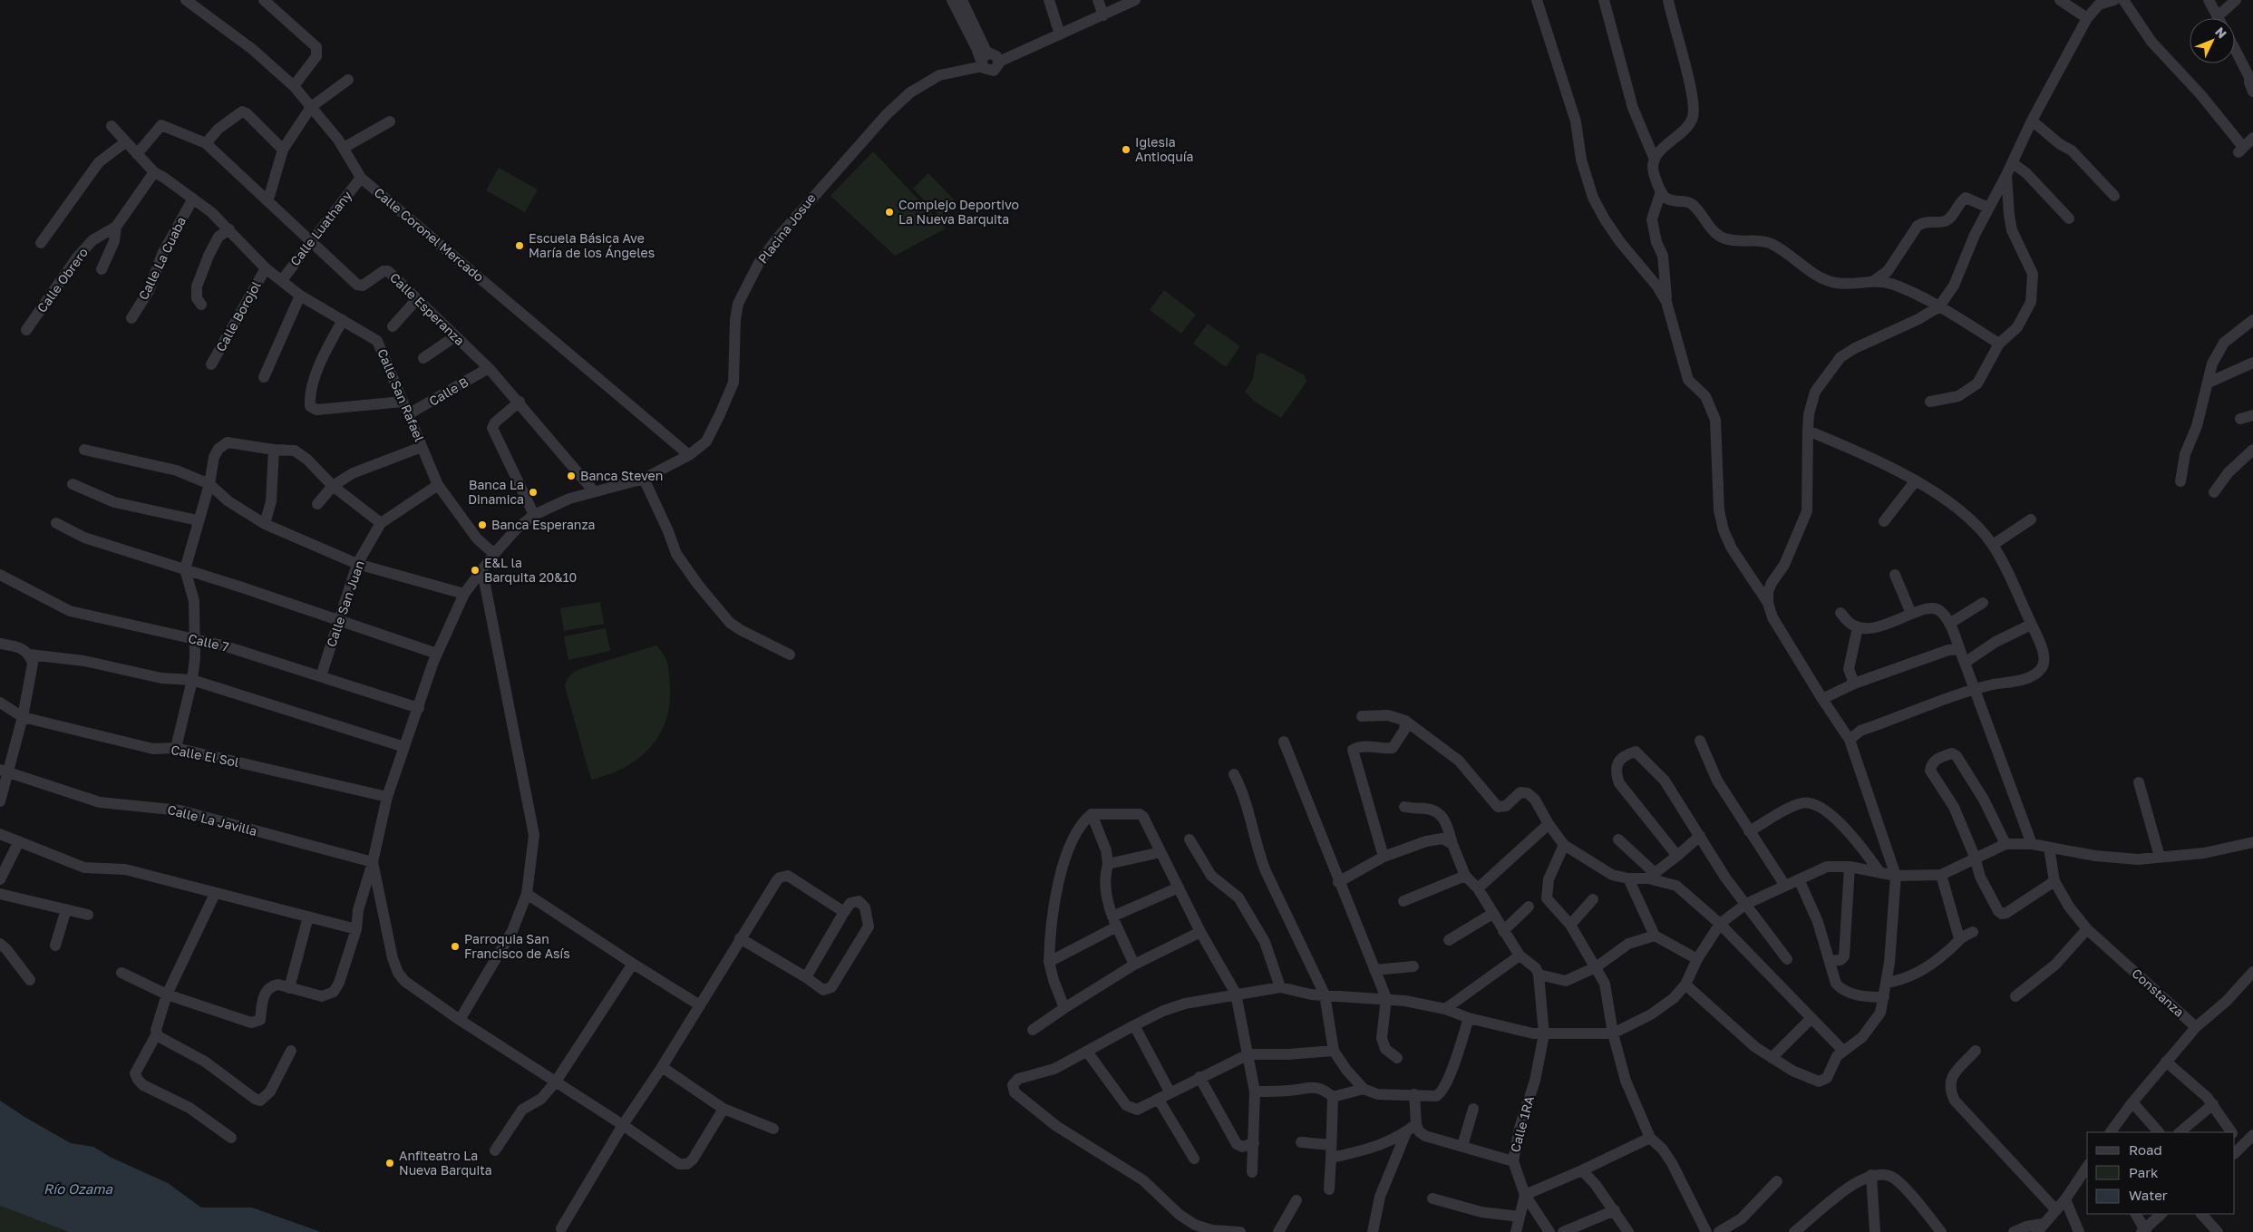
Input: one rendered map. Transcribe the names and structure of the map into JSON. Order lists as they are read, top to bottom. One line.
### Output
{"streets":{"street":["Calle Luathany","Placina Josue","Calle Coronel Mercado","Calle La Cuaba","Calle Obrero","Calle Esperanza","Calle Borojol","Calle B","Calle San Rafael","Calle San Juan","Calle 7","Calle El Sol","Calle La Javilla","Constanza","Calle 1RA"]},"crossings":[["Calle Luathany","Calle Coronel Mercado"],["Calle Luathany","Calle Esperanza"],["Calle Luathany","Calle San Rafael"],["Placina Josue","Calle Coronel Mercado"],["Placina Josue","Calle Esperanza"],["Placina Josue","Calle San Rafael"],["Placina Josue","Calle 7"],["Placina Josue","Calle El Sol"],["Placina Josue","Calle La Javilla"],["Calle La Cuaba","Calle San Rafael"],["Calle Obrero","Calle San Rafael"],["Calle Esperanza","Calle B"],["Calle Esperanza","Calle San Rafael"],["Calle Borojol","Calle San Rafael"],["Calle B","Calle San Rafael"],["Calle San Rafael","Calle San Juan"],["Calle San Juan","Calle 7"]],"water":["Río Ozama"],"places":["Iglesia Antioquía","Complejo Deportivo La Nueva Barquita","Escuela Básica Ave María de los Ángeles","Banca Steven","Banca La Dinamica","Banca Esperanza","E&L la Barquita 20&10","Parroquia San Francisco de Asís","Anfiteatro La Nueva Barquita"],"legend":["Road","Park","Water"],"north":"top right"}
